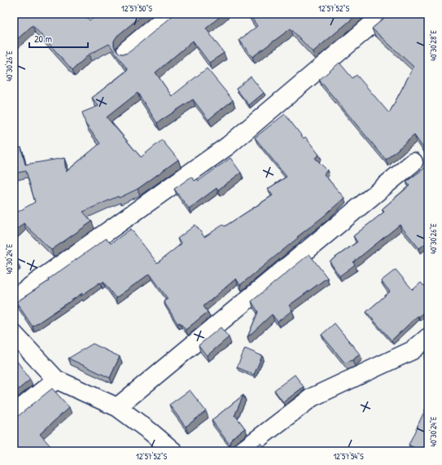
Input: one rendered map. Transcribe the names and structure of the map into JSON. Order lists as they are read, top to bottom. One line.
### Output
{"scale_bar":"20 m","coordinates":["12°57'50\"S","12°57'52\"S","40°30'28\"E","40°30'26\"E","40°30'24\"E","12°57'54\"S"]}
